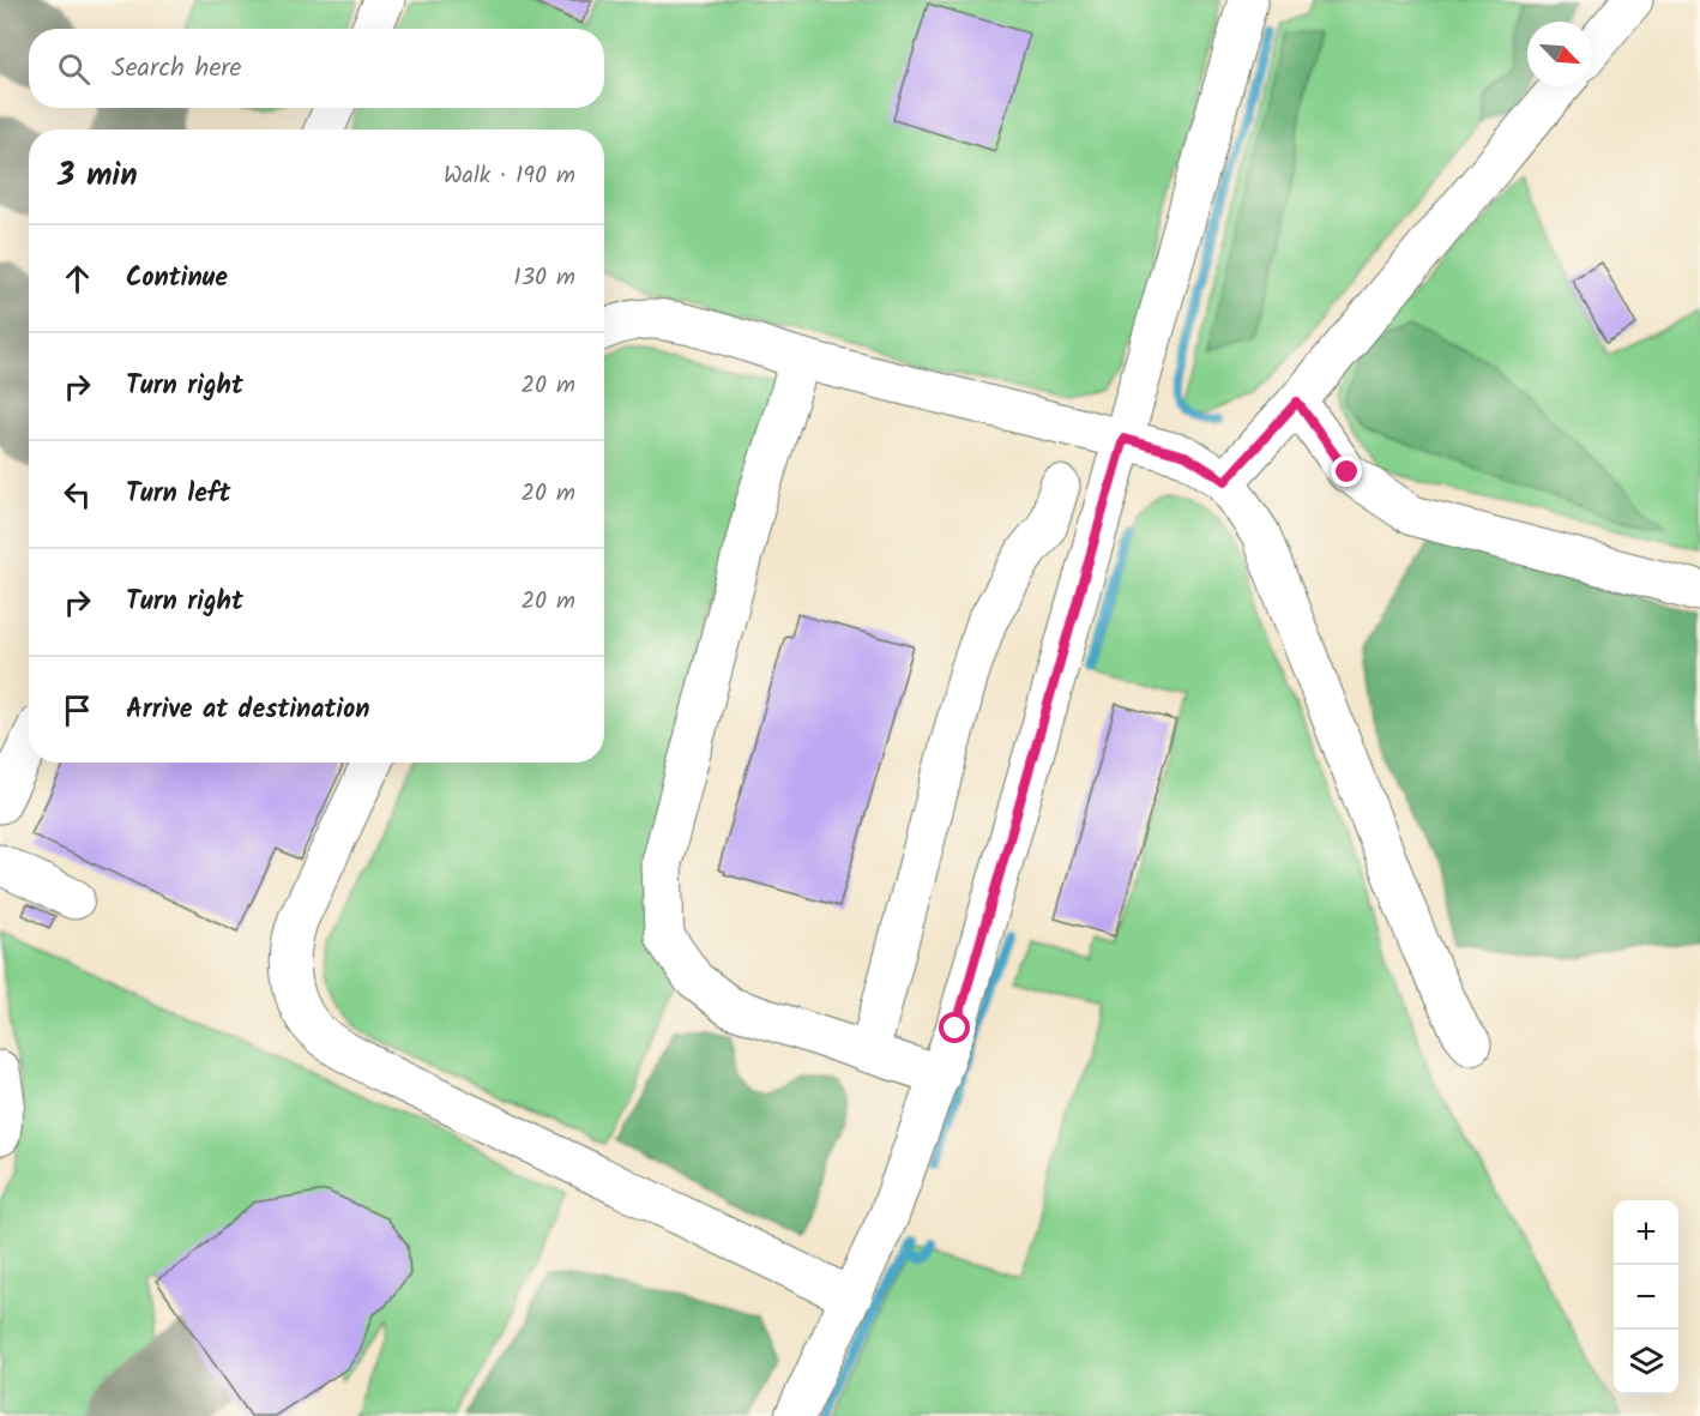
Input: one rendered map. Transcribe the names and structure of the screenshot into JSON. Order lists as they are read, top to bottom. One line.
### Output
{"north":"bottom right","page":{"search":"Search here","heading":["3 min","Walk · 190 m"],"list":[["Continue","130 m"],["Turn right","20 m"],["Turn left","20 m"],["Turn right","20 m"],"Arrive at destination"],"map_buttons":["+","−"]}}
